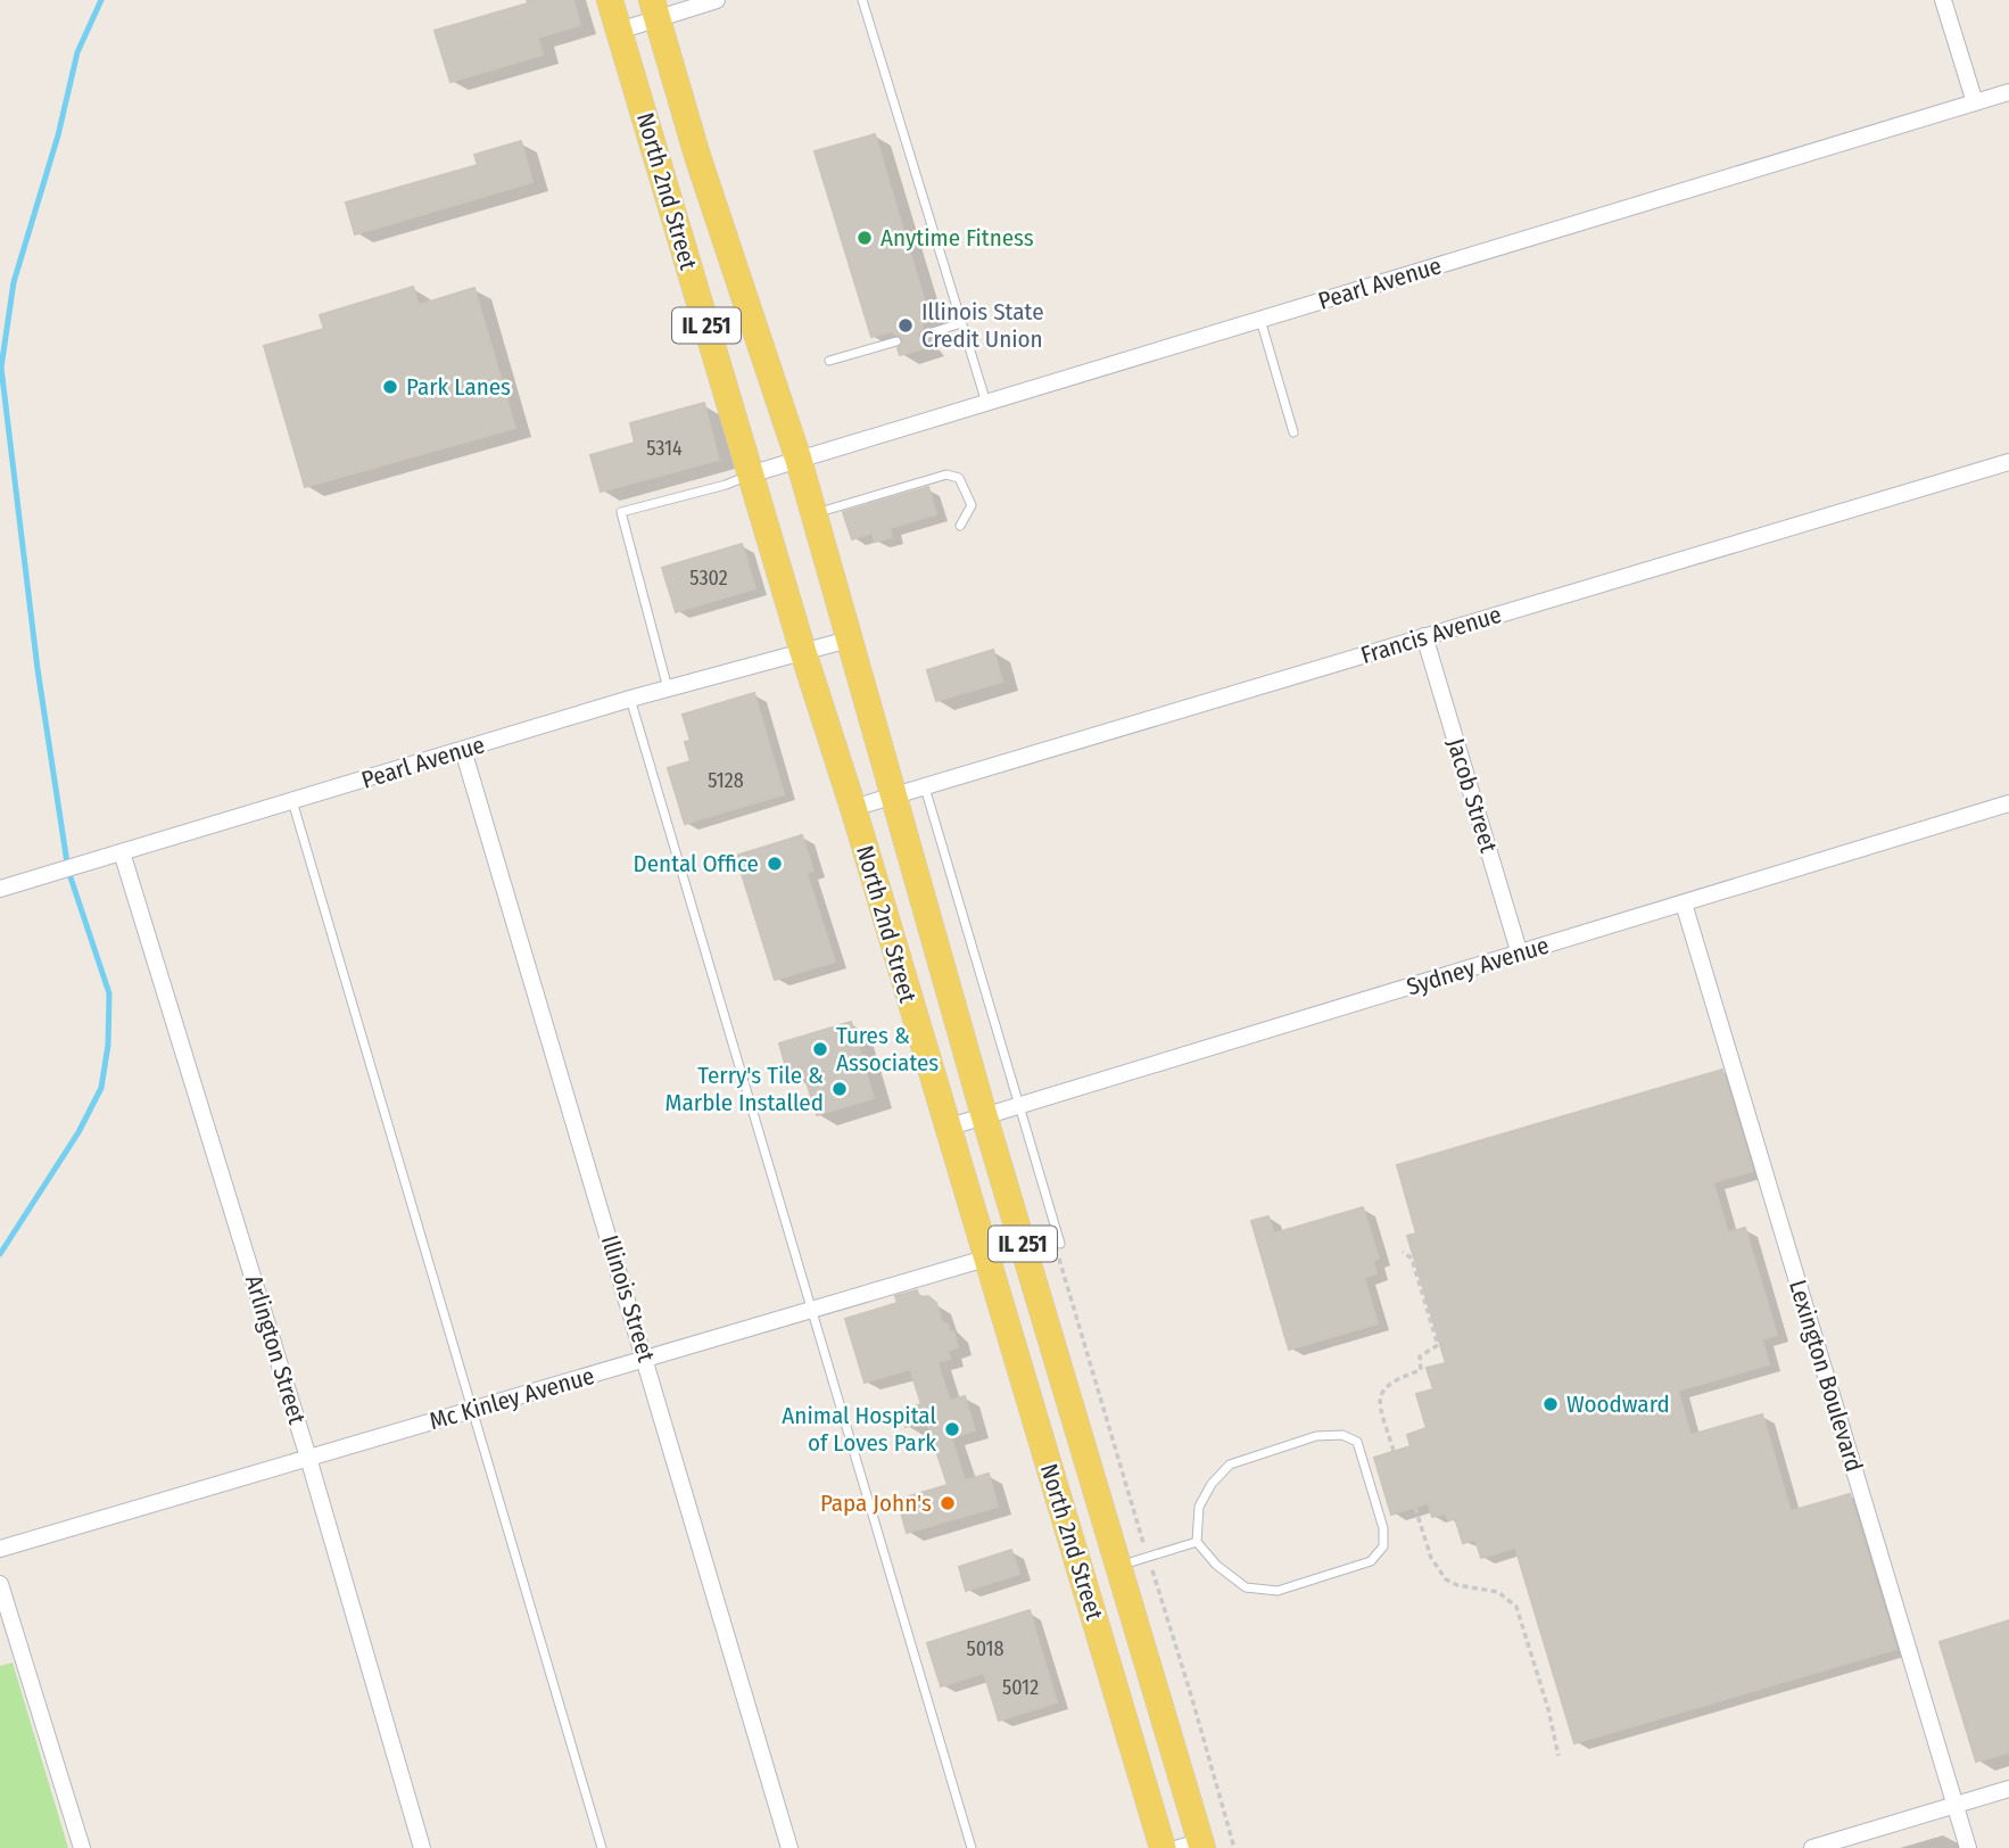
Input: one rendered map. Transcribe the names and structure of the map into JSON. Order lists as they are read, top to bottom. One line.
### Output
{"streets":{"main road":["North 2nd Street","IL 251"],"street":["Pearl Avenue","Francis Avenue","Jacob Street","Sydney Avenue","Illinois Street","Arlington Street","Lexington Boulevard","Mc Kinley Avenue"]},"crossings":[["North 2nd Street","Pearl Avenue"],["North 2nd Street","Francis Avenue"],["North 2nd Street","Sydney Avenue"],["North 2nd Street","Mc Kinley Avenue"],["Pearl Avenue","Illinois Street"],["Pearl Avenue","Arlington Street"],["Francis Avenue","Jacob Street"],["Jacob Street","Sydney Avenue"],["Sydney Avenue","Lexington Boulevard"],["Illinois Street","Mc Kinley Avenue"],["Arlington Street","Mc Kinley Avenue"]],"places":["Anytime Fitness","Illinois State Credit Union","Park Lanes","Dental Office","Tures & Associates","Terry's Tile & Marble Installed","Woodward","Animal Hospital of Loves Park","Papa John's"],"house_numbers":["5314","5302","5128","5018","5012"]}
